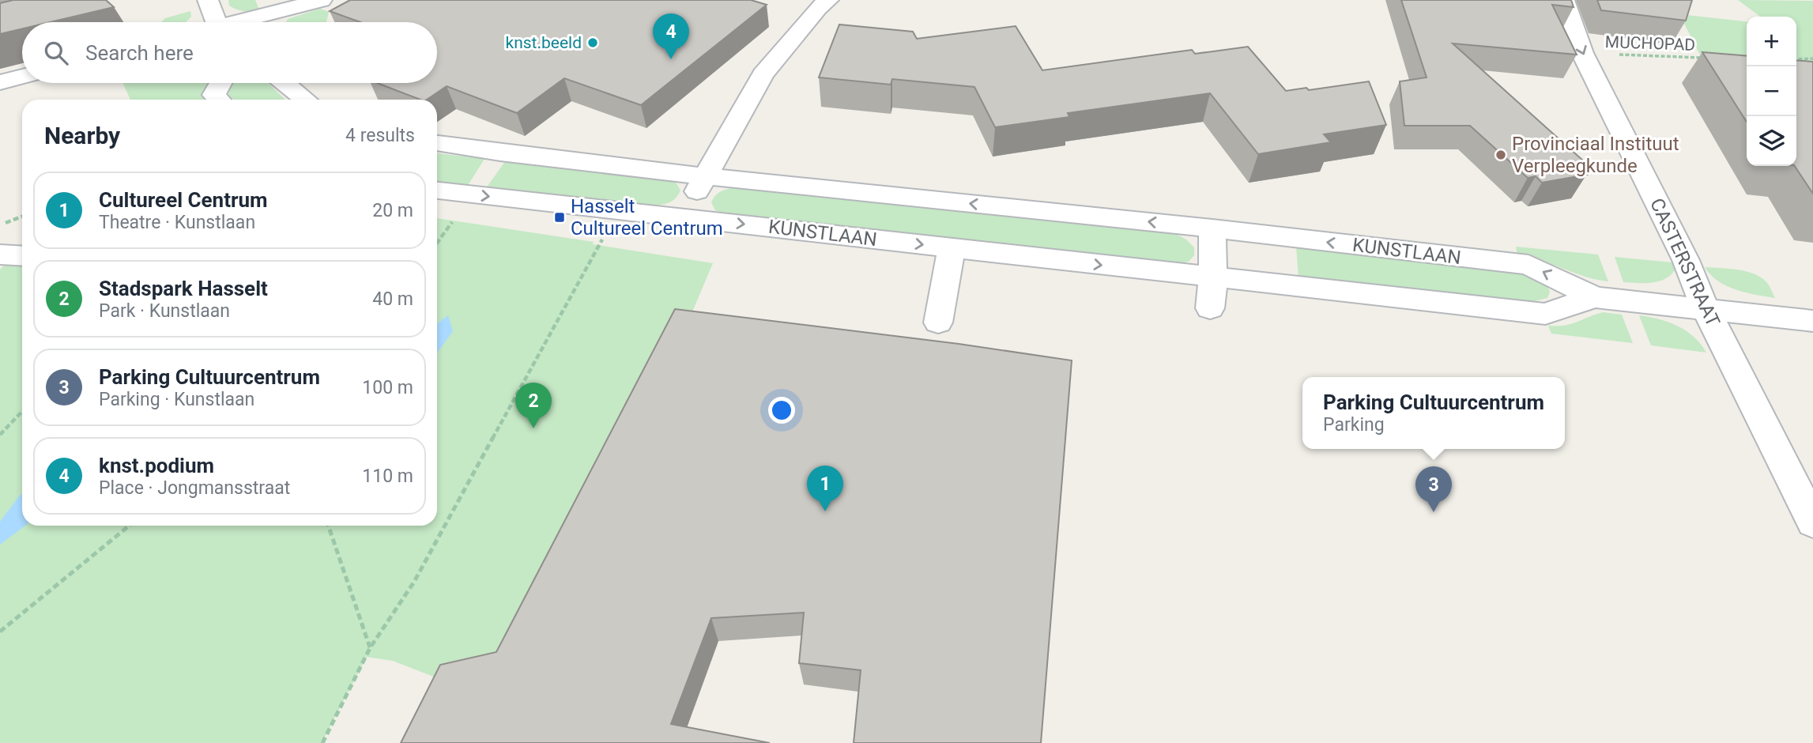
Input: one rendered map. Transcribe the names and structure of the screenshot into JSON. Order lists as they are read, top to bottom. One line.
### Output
{"streets":{"street":["KUNSTLAAN","CASTERSTRAAT"],"path":["MUCHOPAD"]},"crossings":[["MUCHOPAD","CASTERSTRAAT"],["KUNSTLAAN","CASTERSTRAAT"]],"places":{"other":["knst.beeld","Provinciaal Instituut Verpleegkunde"],"transit":["Hasselt Cultureel Centrum"]},"page":{"pins":["4","2","1","3"],"map_buttons":["+","−"],"search":"Search here","heading":["Nearby","4 results"],"list":[{"mark":"1","name":"Cultureel Centrum","note":"Theatre · Kunstlaan","value":"20 m"},{"mark":"2","name":"Stadspark Hasselt","note":"Park · Kunstlaan","value":"40 m"},{"mark":"3","name":"Parking Cultuurcentrum","note":"Parking · Kunstlaan","value":"100 m"},{"mark":"4","name":"knst.podium","note":"Place · Jongmansstraat","value":"110 m"}],"popup":["Parking Cultuurcentrum","Parking"]}}
